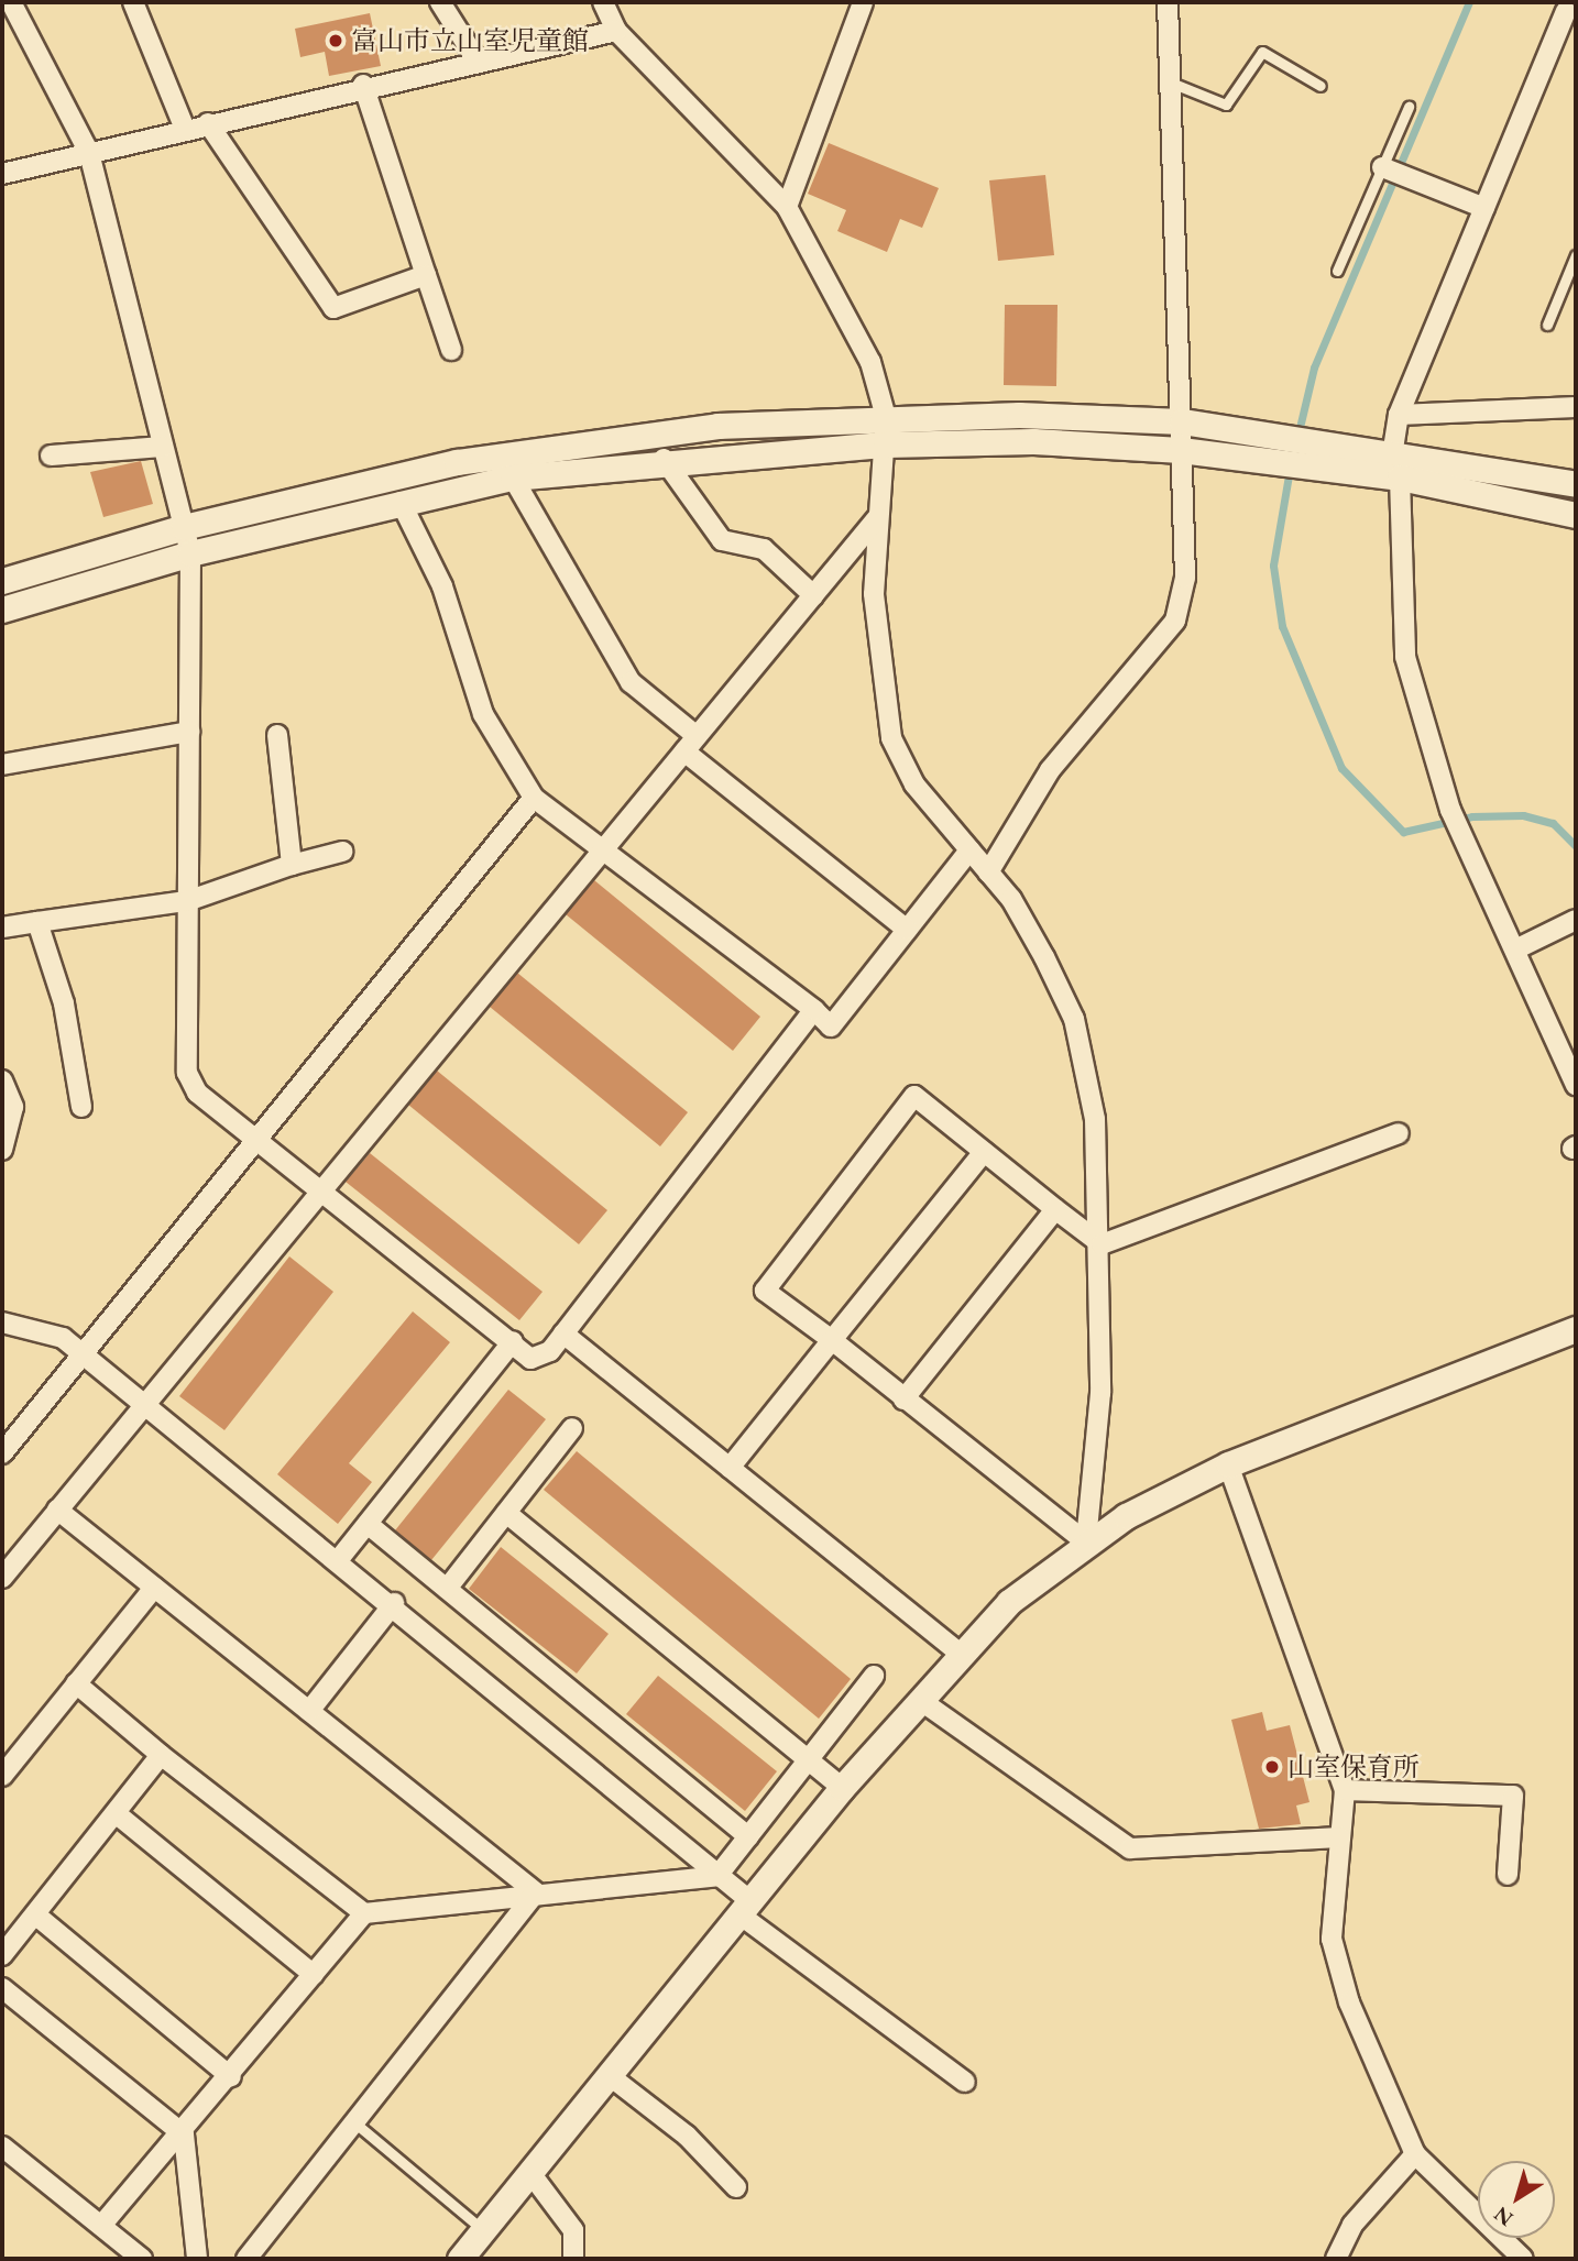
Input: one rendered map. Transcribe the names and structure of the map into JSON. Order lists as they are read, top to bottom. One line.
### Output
{"places":["富山市立山室児童館","山室保育所"],"north":"bottom left"}
